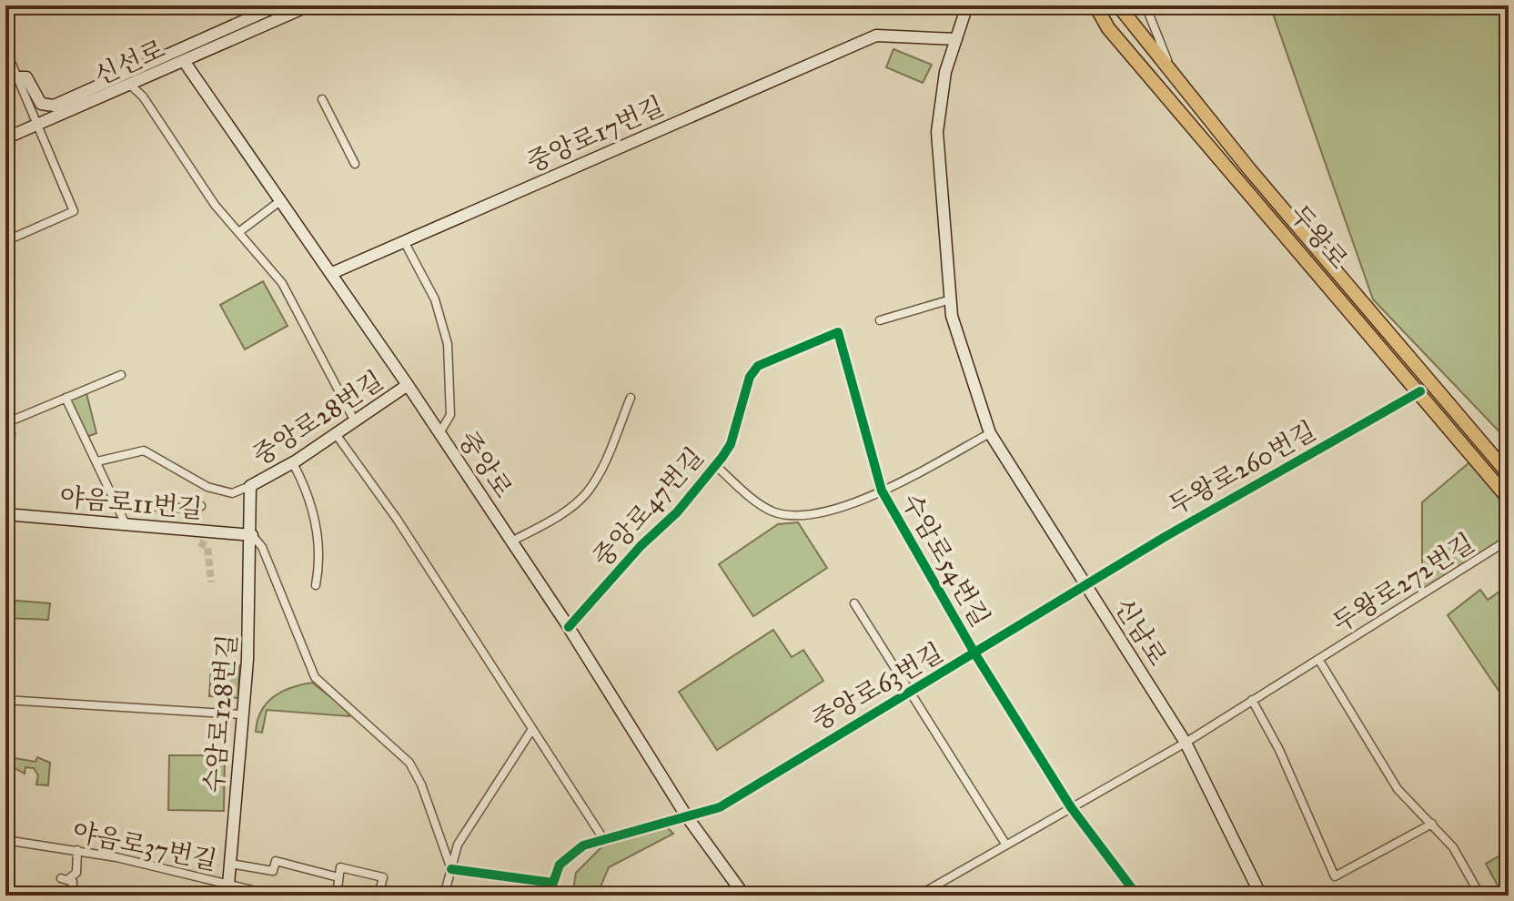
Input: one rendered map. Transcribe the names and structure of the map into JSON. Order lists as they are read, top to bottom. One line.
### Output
{"streets":{"main road":["두왕로"],"street":["신선로","중앙로17번길","중앙로28번길","중앙로","두왕로260번길","야음로11번길","중앙로47번길","수암로54번길","두왕로272번길","신남로","중앙로63번길","수암로128번길","야음로37번길"]},"crossings":[["신선로","중앙로"],["중앙로17번길","중앙로"],["중앙로17번길","신남로"],["두왕로","두왕로260번길"],["중앙로28번길","중앙로"],["중앙로28번길","수암로128번길"],["중앙로","중앙로47번길"],["중앙로","중앙로63번길"],["두왕로260번길","신남로"],["두왕로260번길","중앙로63번길"],["야음로11번길","수암로128번길"],["중앙로47번길","수암로54번길"],["수암로54번길","두왕로272번길"],["수암로54번길","중앙로63번길"],["두왕로272번길","신남로"],["두왕로272번길","중앙로63번길"],["신남로","중앙로63번길"],["수암로128번길","야음로37번길"]]}
